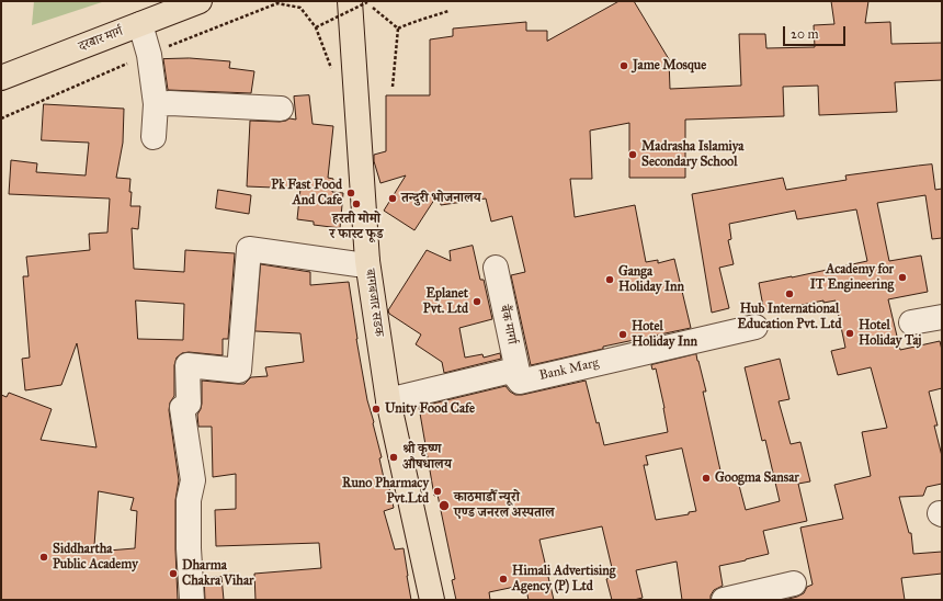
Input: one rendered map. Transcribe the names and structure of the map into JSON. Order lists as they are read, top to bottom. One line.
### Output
{"streets":{"main road":["दरबार मार्ग","बागबजार सडक"],"street":["बैंक मार्गा","Bank Marg"]},"crossings":[["बैंक मार्गा","Bank Marg"]],"places":["Jame Mosque","Madrasha Islamiya Secondary School","Pk Fast Food And Cafe","तन्दुरी भोजनालय","हरती मोमो र फास्ट फूड","Academy for IT Engineering","Ganga Holiday Inn","Hub International Education Pvt. Ltd","Eplanet Pvt. Ltd","Hotel Holiday Taj","Hotel Holiday Inn","Unity Food Cafe","श्री कृष्ण औषधालय","Googma Sansar","Runo Pharmacy Pvt.Ltd","काठमाडौँ न्यूरो एण्ड जनरल अस्पताल","Siddhartha Public Academy","Dharma Chakra Vihar","Himali Advertising Agency (P) Ltd"],"scale_bar":"20 m"}
